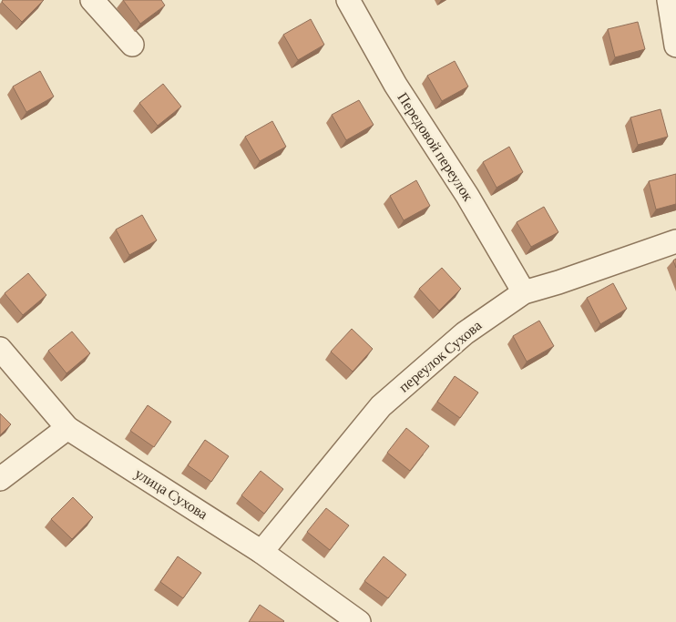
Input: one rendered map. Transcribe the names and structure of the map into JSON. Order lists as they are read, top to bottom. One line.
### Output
{"streets":{"street":["Передовой переулок","переулок Сухова","улица Сухова"]},"crossings":[["Передовой переулок","переулок Сухова"],["переулок Сухова","улица Сухова"]]}
